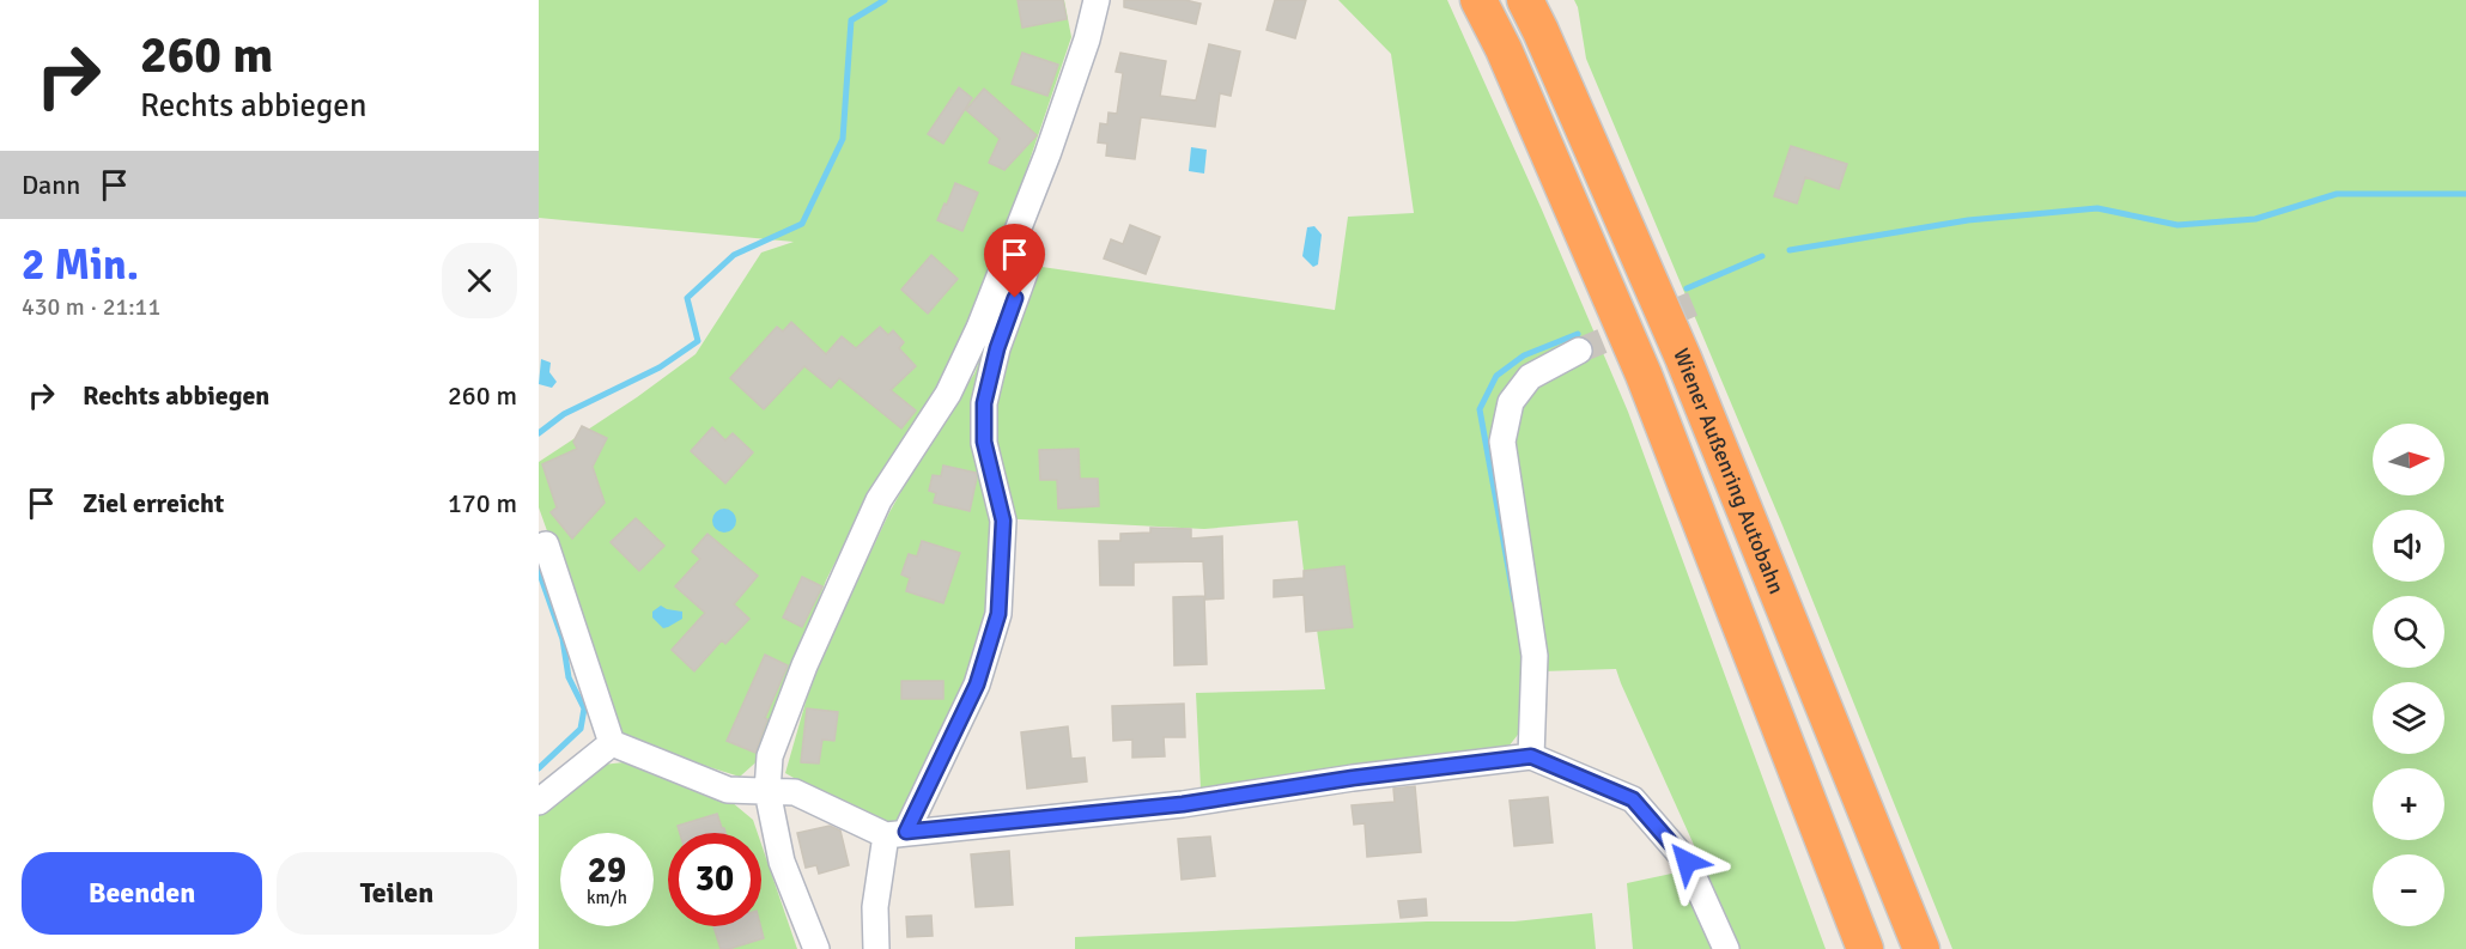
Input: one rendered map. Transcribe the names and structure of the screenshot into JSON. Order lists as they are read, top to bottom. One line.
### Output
{"streets":{"highway":["Wiener Außenring Autobahn"]},"north":"right","page":{"turn":["260 m","Rechts abbiegen"],"then":"Dann","heading":["2 Min.","430 m · 21:11"],"list":[{"name":"Rechts abbiegen","value":"260 m"},{"name":"Ziel erreicht","value":"170 m"}],"map_buttons":["+","−"],"speed":"29 km/h","limit":"30","buttons":["Beenden","Teilen"]}}
